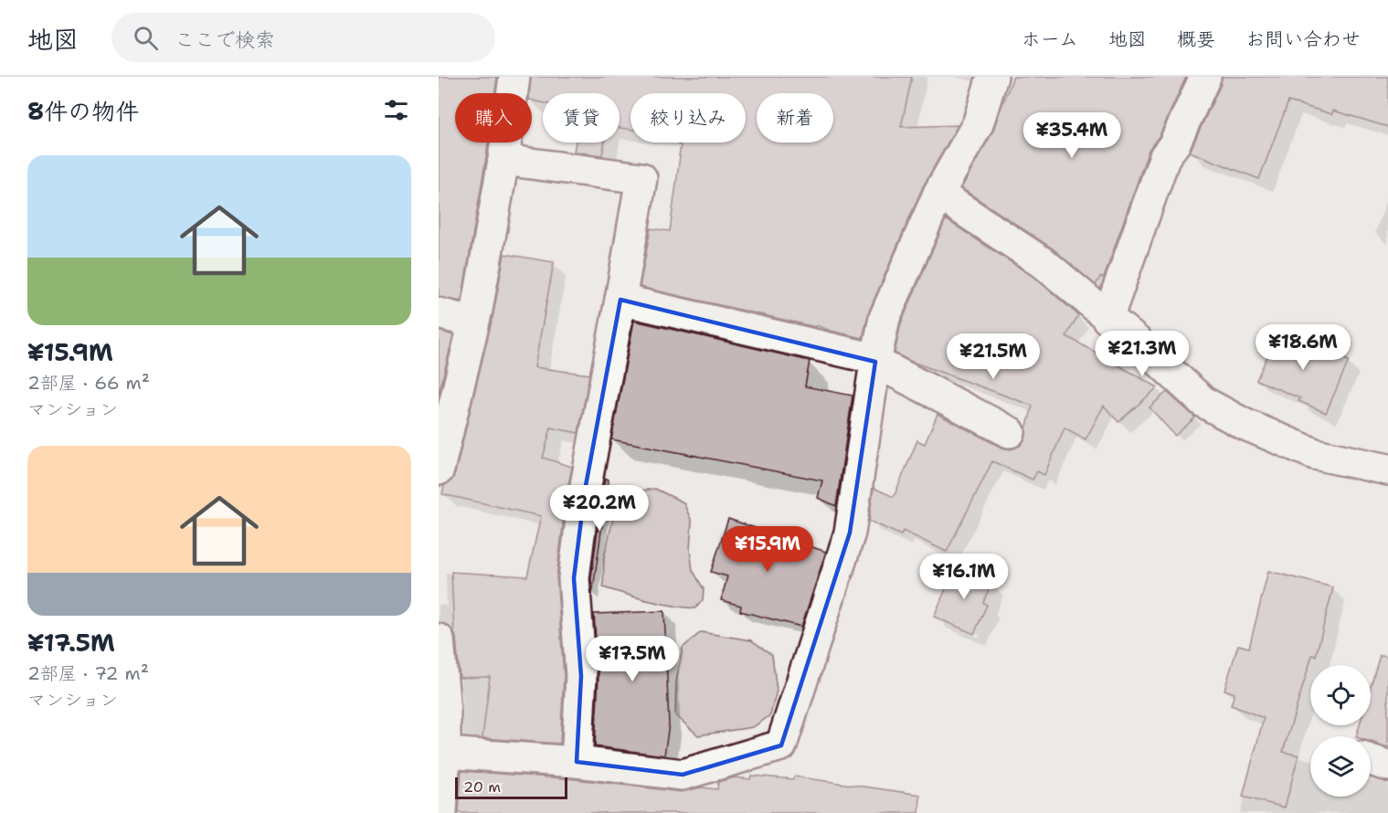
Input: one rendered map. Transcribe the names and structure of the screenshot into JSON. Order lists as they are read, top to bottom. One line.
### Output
{"scale_bar":"20 m","page":{"header":"地図","search":"ここで検索","nav":["ホーム","地図","概要","お問い合わせ"],"heading":"8件の物件","chip":["購入","賃貸","絞り込み","新着"],"price":["¥35.4M","¥18.6M","¥21.3M","¥21.5M","¥20.2M","¥15.9M","¥16.1M","¥17.5M"],"list":[{"name":"¥15.9M","note":"2部屋 · 66 m² · マンション"},{"name":"¥17.5M","note":"2部屋 · 72 m² · マンション"}],"scale":"20 m"}}
